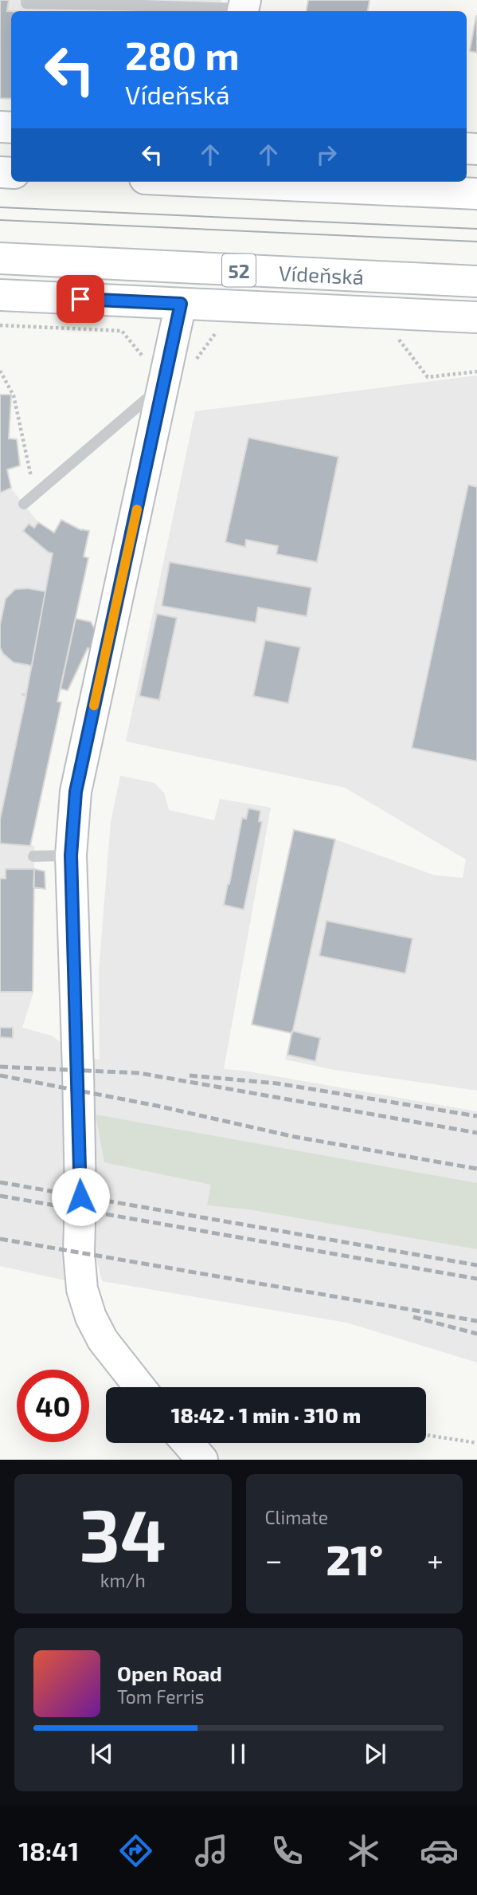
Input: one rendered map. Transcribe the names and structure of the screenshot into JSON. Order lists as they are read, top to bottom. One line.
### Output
{"streets":{"main road":["52","Vídeňská"]},"page":{"turn":["280 m","Vídeňská"],"limit":"40","trip":"18:42 · 1 min · 310 m","tile":[["34","km/h"],"Climate"],"heat":["−","21°","+"],"song":["Open Road","Tom Ferris"],"tabs":"18:41"}}
